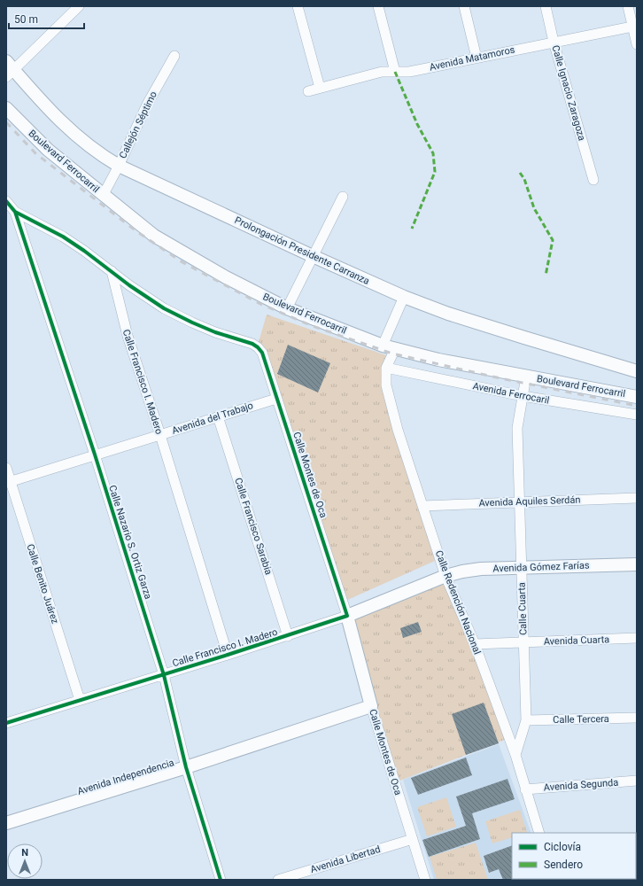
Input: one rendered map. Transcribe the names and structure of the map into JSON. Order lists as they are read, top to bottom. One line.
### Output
{"streets":{"main road":["Boulevard Ferrocarril","Prolongación Presidente Carranza","Calle Francisco I. Madero","Calle Montes de Oca","Avenida Gómez Farías","Avenida Independencia"],"street":["Avenida Matamoros","Calle Ignacio Zaragoza","Callejón Séptimo","Avenida Ferrocaril","Avenida del Trabajo","Avenida Aquiles Serdán","Calle Francisco Sarabia","Calle Nazario S. Ortiz Garza","Calle Benito Juárez","Calle Redención Nacional","Calle Cuarta","Avenida Cuarta","Calle Tercera","Avenida Segunda","Avenida Libertad"]},"crossings":[["Avenida Matamoros","Calle Ignacio Zaragoza"],["Callejón Séptimo","Boulevard Ferrocarril"],["Callejón Séptimo","Prolongación Presidente Carranza"],["Boulevard Ferrocarril","Calle Redención Nacional"],["Boulevard Ferrocarril","Calle Cuarta"],["Prolongación Presidente Carranza","Calle Redención Nacional"],["Calle Francisco I. Madero","Avenida del Trabajo"],["Calle Francisco I. Madero","Calle Montes de Oca"],["Calle Francisco I. Madero","Calle Francisco Sarabia"],["Calle Francisco I. Madero","Calle Nazario S. Ortiz Garza"],["Calle Francisco I. Madero","Avenida Gómez Farías"],["Calle Francisco I. Madero","Calle Benito Juárez"],["Calle Francisco I. Madero","Calle Redención Nacional"],["Avenida Ferrocaril","Calle Redención Nacional"],["Avenida Ferrocaril","Calle Cuarta"],["Avenida del Trabajo","Calle Montes de Oca"],["Avenida del Trabajo","Calle Francisco Sarabia"],["Avenida del Trabajo","Calle Nazario S. Ortiz Garza"],["Avenida del Trabajo","Calle Benito Juárez"],["Calle Montes de Oca","Avenida Independencia"],["Calle Montes de Oca","Avenida Libertad"],["Avenida Aquiles Serdán","Calle Redención Nacional"],["Avenida Aquiles Serdán","Calle Cuarta"],["Calle Nazario S. Ortiz Garza","Avenida Independencia"],["Avenida Gómez Farías","Calle Redención Nacional"],["Avenida Gómez Farías","Calle Cuarta"],["Calle Redención Nacional","Calle Cuarta"],["Calle Redención Nacional","Avenida Cuarta"],["Calle Redención Nacional","Avenida Segunda"],["Calle Cuarta","Avenida Cuarta"],["Calle Cuarta","Calle Tercera"]],"legend":["Ciclovía","Sendero"],"scale_bar":"50 m","north":"top"}
